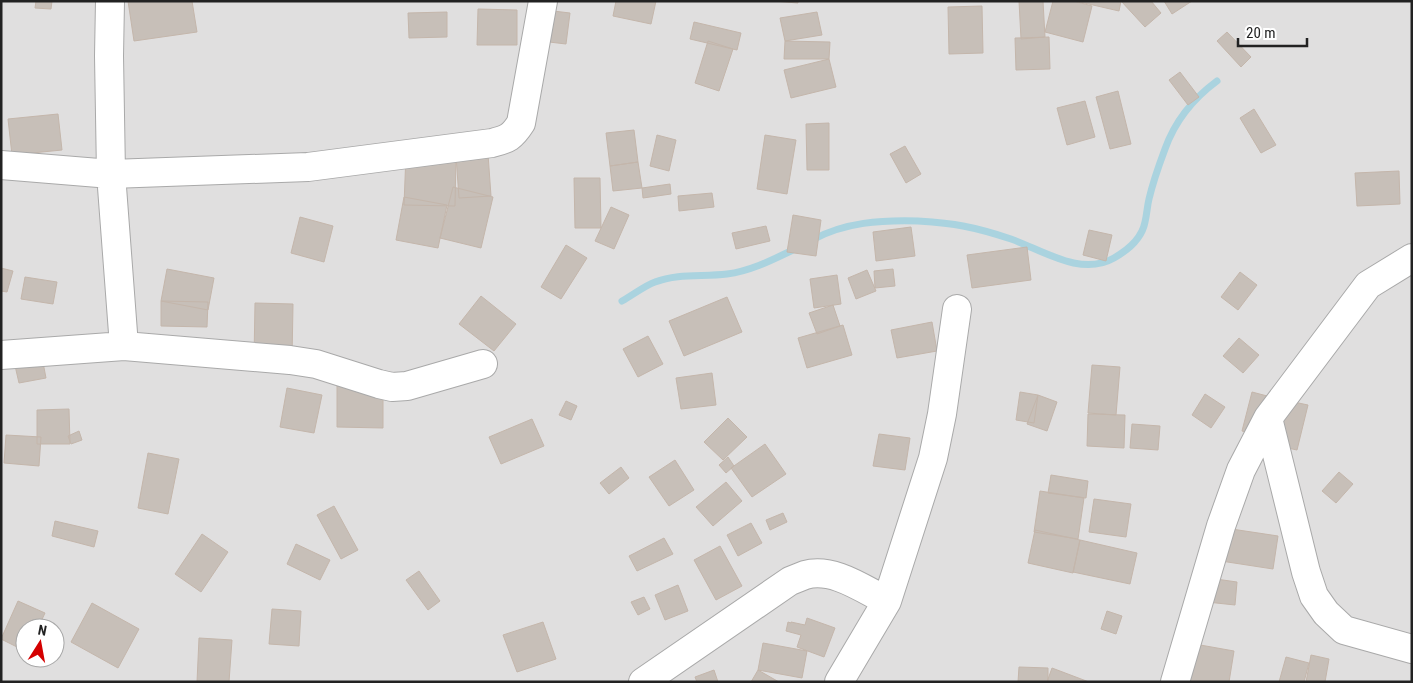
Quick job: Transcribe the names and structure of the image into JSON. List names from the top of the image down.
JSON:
{
  "scale_bar": "20 m",
  "north": "top"
}
